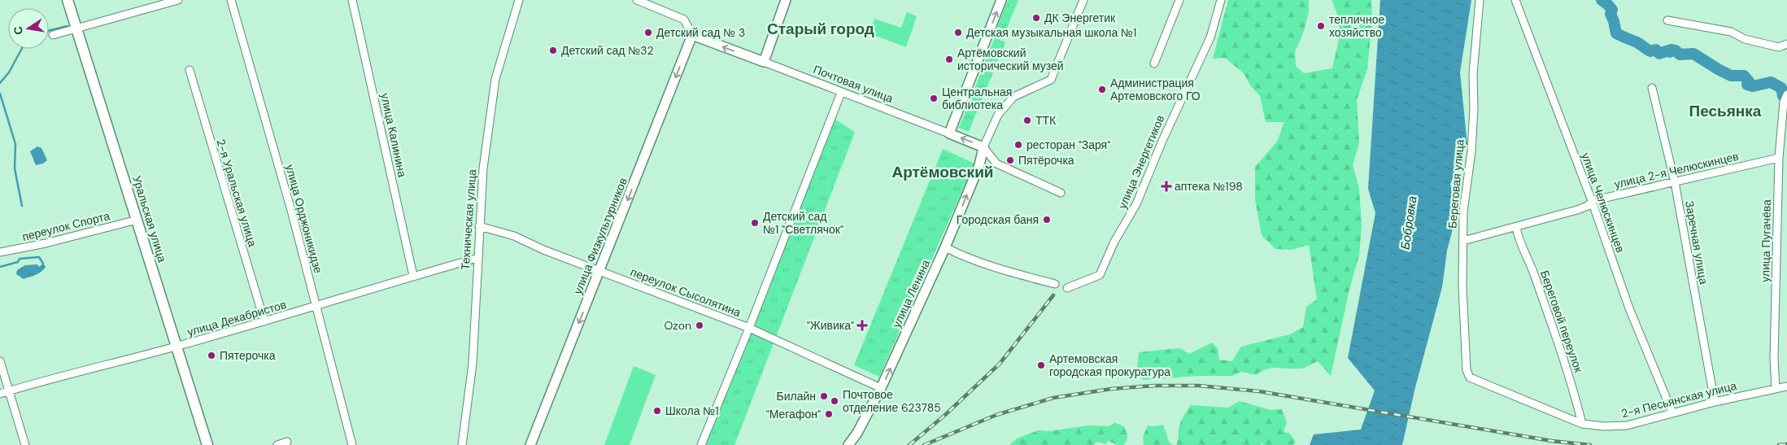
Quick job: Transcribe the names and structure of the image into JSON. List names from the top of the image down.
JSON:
{
  "streets": {
    "main road": ["Уральская улица"],
    "street": [
      "Почтовая улица",
      "улица Калинина",
      "улица Энергетиков",
      "улица 2-я Челюскинцев",
      "Береговая улица",
      "2-я Уральская улица",
      "улица Челюскинцев",
      "улица Орджоникидзе",
      "Техническая улица",
      "переулок Спорта",
      "улица Физкультурников",
      "улица Пугачёва",
      "Заречная улица",
      "переулок Сысолятина",
      "улица Ленина",
      "улица Декабристов",
      "Береговой переулок",
      "2-я Песьянская улица"
    ]
  },
  "crossings": [
    ["Почтовая улица", "улица Физкультурников"],
    ["Почтовая улица", "улица Ленина"],
    ["улица Калинина", "улица Декабристов"],
    ["улица 2-я Челюскинцев", "Береговая улица"],
    ["улица 2-я Челюскинцев", "улица Челюскинцев"],
    ["улица 2-я Челюскинцев", "улица Пугачёва"],
    ["улица 2-я Челюскинцев", "Заречная улица"],
    ["улица 2-я Челюскинцев", "Береговой переулок"],
    ["Береговая улица", "2-я Песьянская улица"],
    ["2-я Уральская улица", "улица Декабристов"],
    ["улица Челюскинцев", "2-я Песьянская улица"],
    ["Уральская улица", "переулок Спорта"],
    ["Уральская улица", "улица Декабристов"],
    ["улица Орджоникидзе", "улица Декабристов"],
    ["Техническая улица", "переулок Сысолятина"],
    ["Техническая улица", "улица Декабристов"],
    ["улица Физкультурников", "переулок Сысолятина"],
    ["улица Пугачёва", "2-я Песьянская улица"],
    ["Заречная улица", "2-я Песьянская улица"],
    ["переулок Сысолятина", "улица Ленина"],
    ["Береговой переулок", "2-я Песьянская улица"]
  ],
  "one_way": ["Почтовая улица", "улица Физкультурников", "улица Ленина"],
  "districts": ["Старый город", "Песьянка", "Артёмовский"],
  "water": ["Бобровка"],
  "places": {
    "other": [
      "ДК Энергетик",
      "тепличное хозяйство",
      "Детский сад № 3",
      "Детская музыкальная школа №1",
      "Детский сад №32",
      "Артёмовский исторический музей",
      "Администрация Артемовского ГО",
      "Центральная библиотека",
      "ТТК",
      "ресторан \"Заря\"",
      "Пятёрочка",
      "Городская баня",
      "Детский сад №1 \"Светлячок\"",
      "Ozon",
      "Пятерочка",
      "Артемовская городская прокуратура",
      "Билайн",
      "Почтовое отделение 623785",
      "Школа №1",
      "\"Мегафон\""
    ],
    "health": ["аптека №198", "\"Живика\""]
  },
  "north": "left"
}
